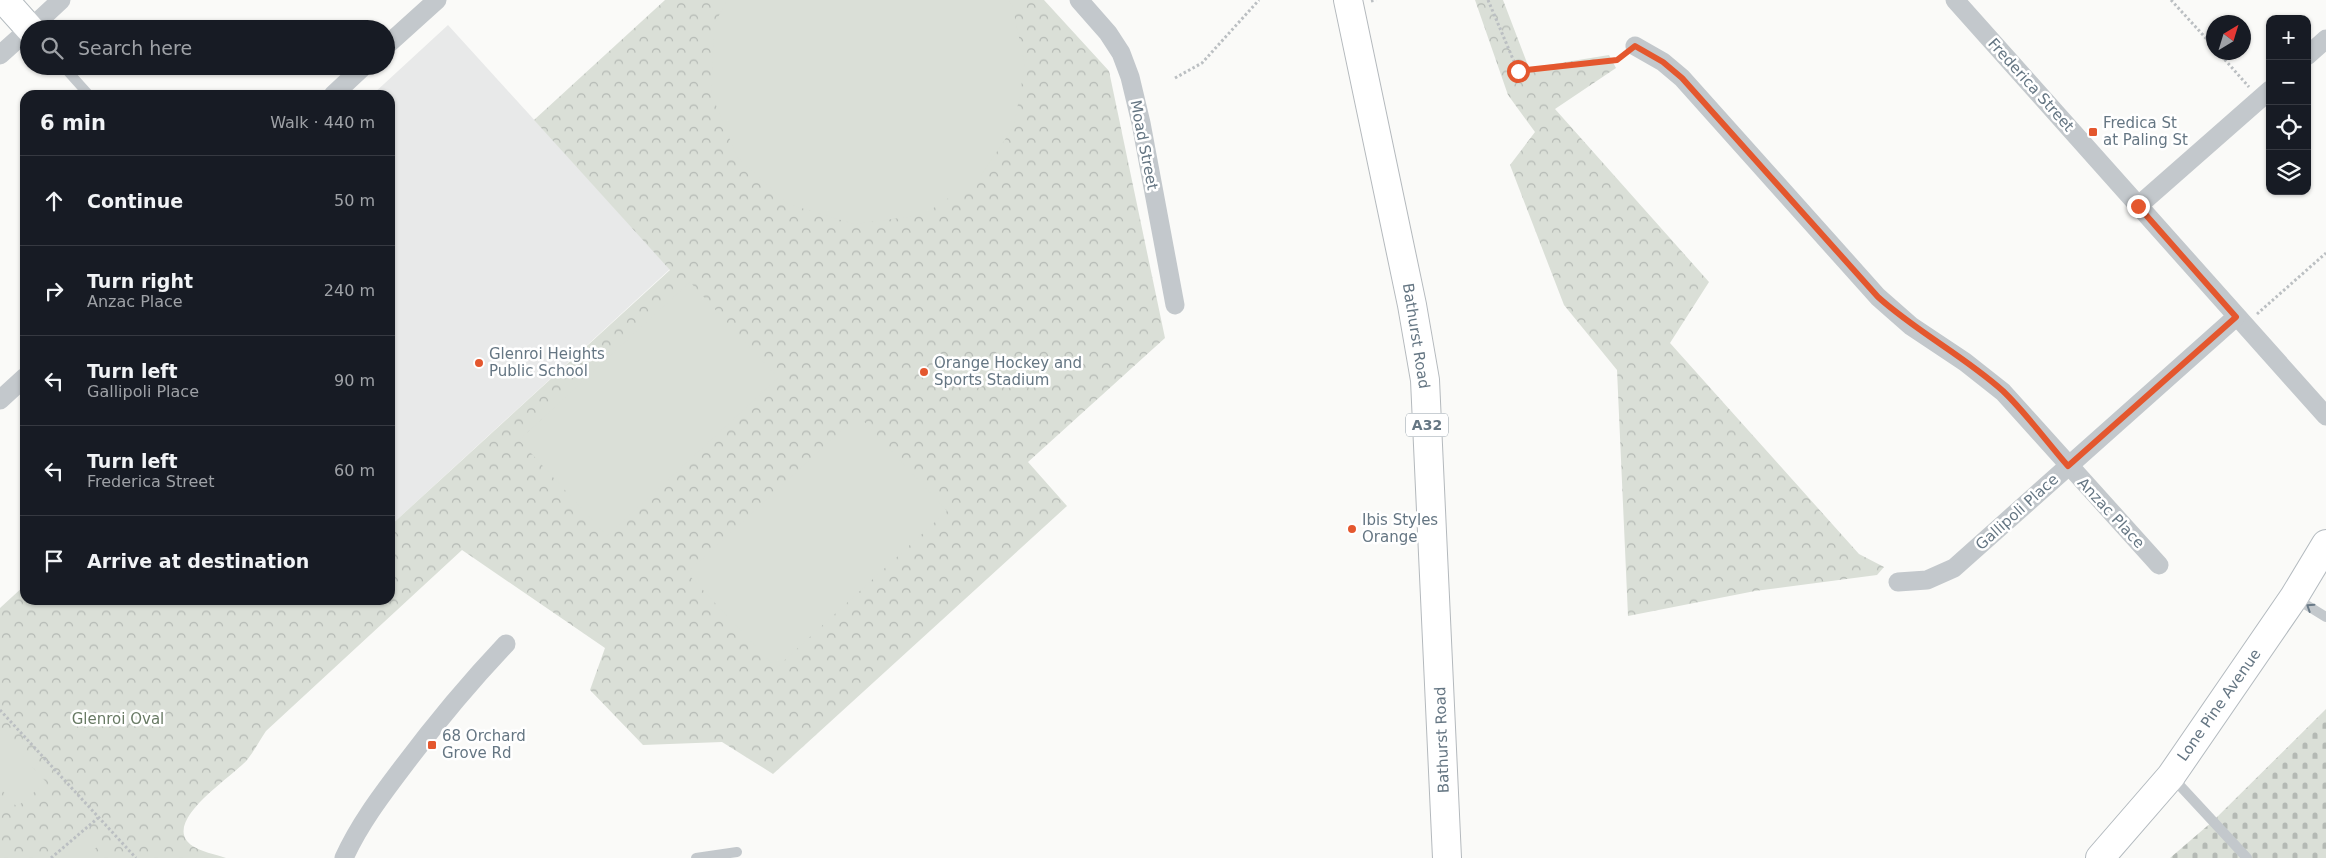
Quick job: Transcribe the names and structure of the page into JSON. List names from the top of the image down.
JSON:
{
  "streets": {
    "main road": ["Bathurst Road", "A32", "Lone Pine Avenue"],
    "street": [
      "Frederica Street",
      "Moad Street",
      "Gallipoli Place",
      "Anzac Place"
    ]
  },
  "crossings": [
    ["Frederica Street", "Gallipoli Place"],
    ["Gallipoli Place", "Anzac Place"]
  ],
  "parks": ["Glenroi Oval"],
  "places": {
    "transit": ["Fredica St at Paling St", "68 Orchard Grove Rd"],
    "other": ["Glenroi Heights Public School", "Orange Hockey and Sports Stadium", "Ibis Styles Orange"]
  },
  "north": "top right",
  "page": {
    "map_buttons": ["+", "−"],
    "search": "Search here",
    "heading": ["6 min", "Walk · 440 m"],
    "list": [
      ["Continue", "50 m"],
      ["Turn right", "Anzac Place", "240 m"],
      ["Turn left", "Gallipoli Place", "90 m"],
      ["Turn left", "Frederica Street", "60 m"],
      "Arrive at destination"
    ]
  }
}
